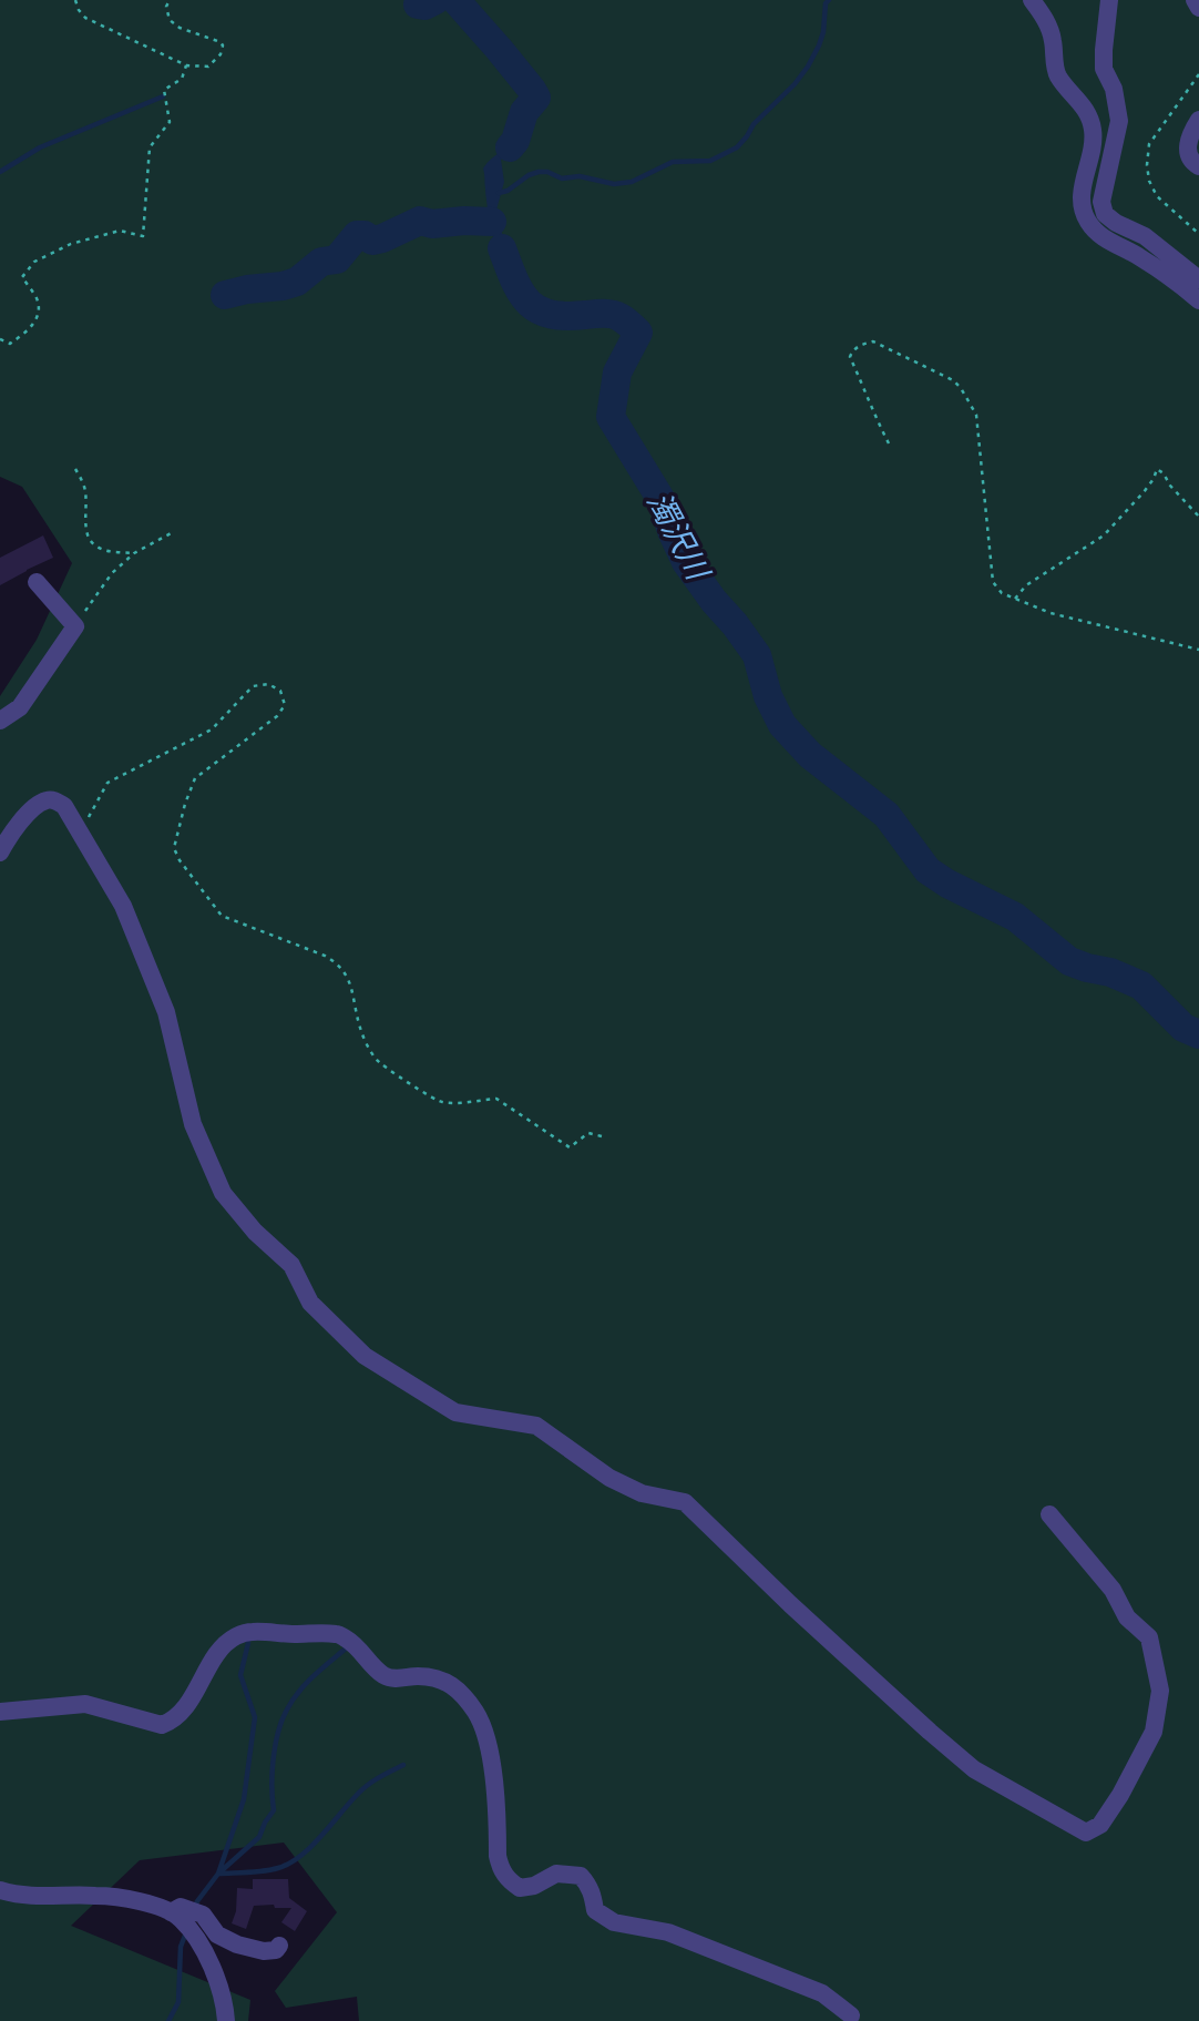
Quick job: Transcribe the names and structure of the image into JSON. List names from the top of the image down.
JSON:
{
  "water": ["濁沢川"]
}
